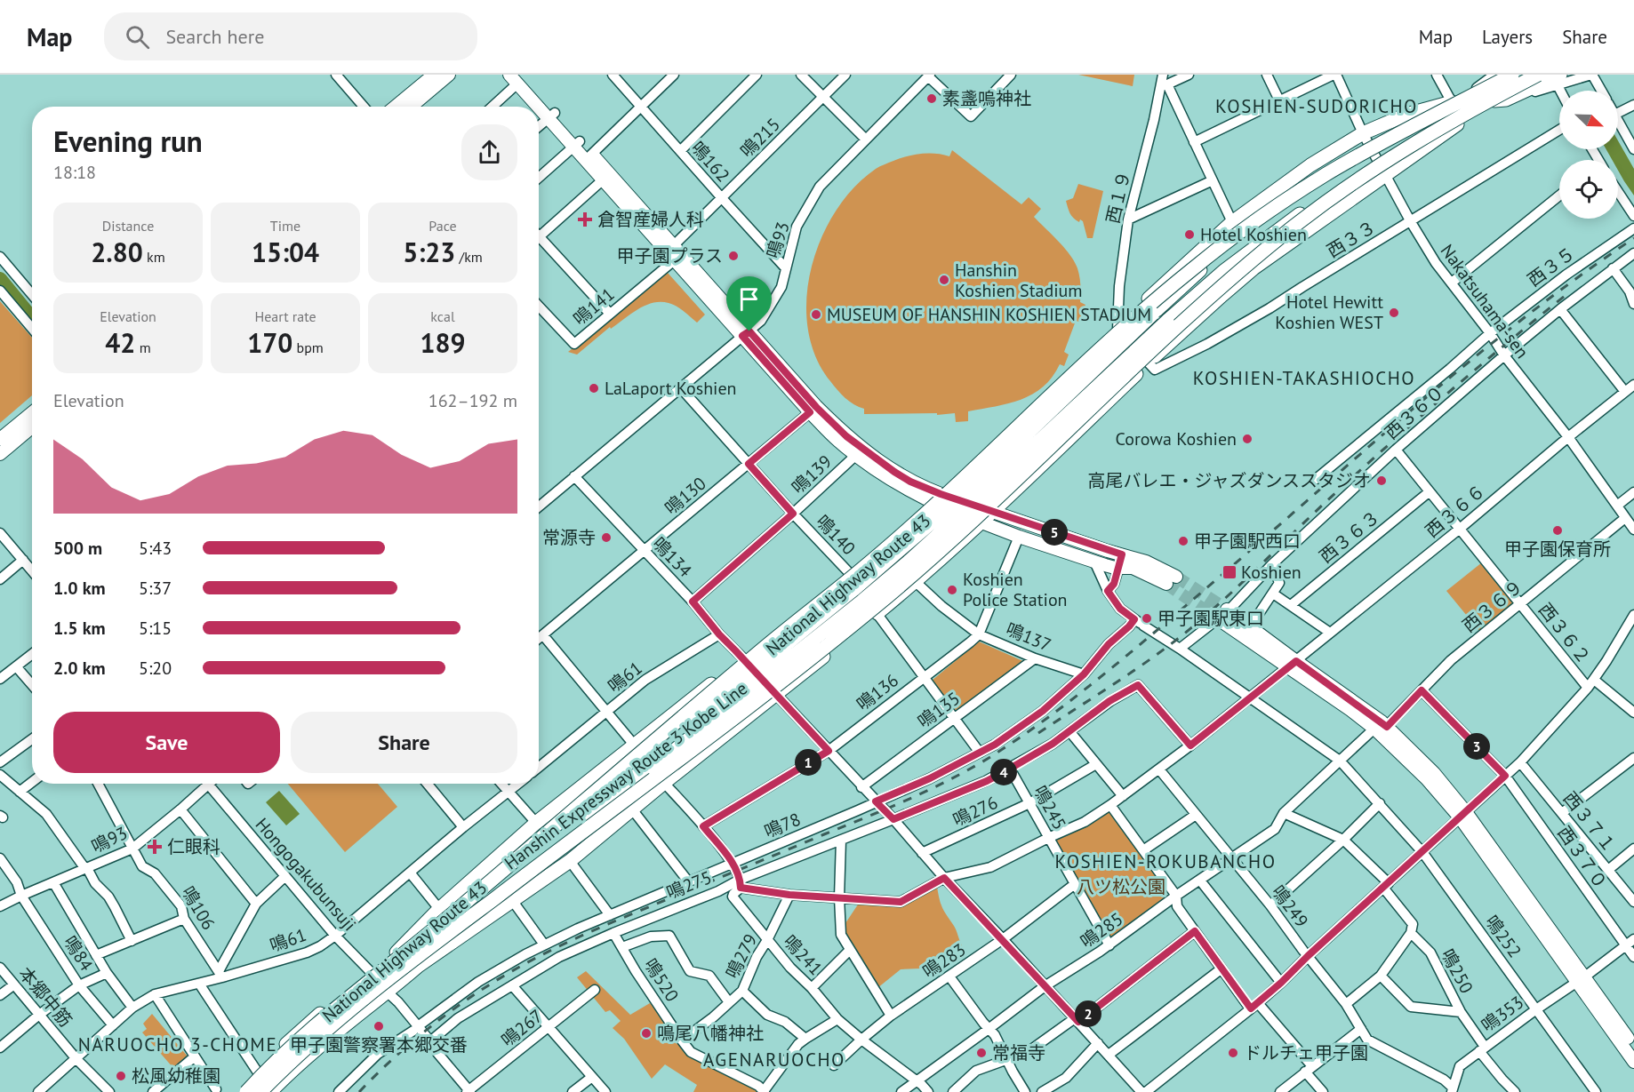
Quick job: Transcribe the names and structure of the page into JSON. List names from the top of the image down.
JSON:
{
  "streets": {
    "highway": ["National Highway Route 43", "Hanshin Expressway Route 3 Kobe Line"],
    "street": [
      "鳴215",
      "鳴162",
      "西１９",
      "西３３",
      "鳴93",
      "西３５",
      "Nakatsuhama-sen",
      "鳴141",
      "西３６０",
      "鳴139",
      "鳴130",
      "西３６６",
      "鳴140",
      "西３６３",
      "鳴134",
      "西３６９",
      "西３６２",
      "鳴137",
      "鳴61",
      "鳴136",
      "鳴135",
      "鳴245",
      "鳴276",
      "西３７１",
      "鳴78",
      "西３７０",
      "Hongogakubunsuji",
      "鳴275",
      "鳴249",
      "鳴106",
      "鳴285",
      "鳴252",
      "鳴84",
      "鳴241",
      "鳴279",
      "鳴283",
      "鳴250",
      "鳴520",
      "本郷中筋",
      "鳴353",
      "鳴267"
    ]
  },
  "crossings": [
    ["鳴215", "鳴162"],
    ["鳴215", "鳴141"],
    ["鳴162", "鳴93"],
    ["西３３", "Nakatsuhama-sen"],
    ["鳴93", "鳴140"],
    ["鳴93", "鳴134"],
    ["鳴93", "鳴106"],
    ["鳴93", "鳴84"],
    ["西３５", "Nakatsuhama-sen"],
    ["Nakatsuhama-sen", "西３６０"],
    ["Nakatsuhama-sen", "西３６６"],
    ["Nakatsuhama-sen", "National Highway Route 43"],
    ["Nakatsuhama-sen", "西３６９"],
    ["西３６０", "西３６２"],
    ["鳴139", "鳴140"],
    ["鳴139", "鳴134"],
    ["鳴130", "鳴140"],
    ["鳴130", "鳴134"],
    ["西３６６", "鳴134"],
    ["西３６６", "西３６２"],
    ["西３６６", "鳴245"],
    ["西３６６", "鳴275"],
    ["西３６６", "鳴249"],
    ["西３６６", "鳴241"],
    ["西３６６", "鳴279"],
    ["鳴140", "鳴136"],
    ["鳴140", "鳴135"],
    ["鳴140", "鳴78"],
    ["西３６３", "西３６２"],
    ["鳴134", "鳴61"],
    ["鳴134", "鳴136"],
    ["鳴134", "鳴135"],
    ["鳴134", "鳴276"],
    ["鳴134", "鳴78"],
    ["鳴134", "鳴275"],
    ["鳴134", "鳴285"],
    ["鳴134", "鳴283"],
    ["National Highway Route 43", "Hongogakubunsuji"],
    ["西３６９", "西３６２"],
    ["西３６９", "西３７０"],
    ["西３６９", "鳴285"],
    ["鳴137", "鳴136"],
    ["鳴137", "鳴135"],
    ["鳴137", "鳴78"],
    ["鳴61", "Hongogakubunsuji"],
    ["鳴61", "鳴106"],
    ["鳴61", "鳴84"],
    ["鳴61", "本郷中筋"],
    ["鳴245", "鳴276"],
    ["鳴245", "鳴275"],
    ["鳴245", "鳴285"],
    ["鳴245", "鳴283"],
    ["鳴78", "Hongogakubunsuji"],
    ["西３７０", "鳴353"],
    ["Hongogakubunsuji", "鳴275"],
    ["Hongogakubunsuji", "鳴267"],
    ["鳴275", "鳴241"],
    ["鳴275", "鳴520"],
    ["鳴249", "鳴285"],
    ["鳴249", "鳴353"],
    ["鳴285", "鳴252"],
    ["鳴285", "鳴241"],
    ["鳴285", "鳴250"],
    ["鳴252", "鳴353"],
    ["鳴241", "鳴279"],
    ["鳴241", "鳴283"],
    ["鳴279", "鳴520"],
    ["鳴250", "鳴353"]
  ],
  "districts": [
    "KOSHIEN-SUDORICHO",
    "KOSHIEN-TAKASHIOCHO",
    "KOSHIEN-ROKUBANCHO",
    "NARUOCHO 3-CHOME",
    "AGENARUOCHO"
  ],
  "parks": ["八ツ松公園"],
  "places": {
    "other": [
      "素盞嗚神社",
      "Hotel Koshien",
      "甲子園プラス",
      "Hanshin Koshien Stadium",
      "Hotel Hewitt Koshien WEST",
      "MUSEUM OF HANSHIN KOSHIEN STADIUM",
      "LaLaport Koshien",
      "Corowa Koshien",
      "高尾バレエ・ジャズダンススタジオ",
      "甲子園保育所",
      "常源寺",
      "甲子園駅西口",
      "Koshien Police Station",
      "甲子園駅東口",
      "甲子園警察署本郷交番",
      "鳴尾八幡神社",
      "常福寺",
      "ドルチェ甲子園",
      "松風幼稚園"
    ],
    "health": ["倉智産婦人科", "仁眼科"],
    "transit": ["Koshien"]
  },
  "north": "bottom right",
  "page": {
    "header": "Map",
    "search": "Search here",
    "nav": ["Map", "Layers", "Share"],
    "heading": ["Evening run", "18:18"],
    "stats": [
      ["Distance", "2.80 km"],
      ["Time", "15:04"],
      ["Pace", "5:23 /km"],
      ["Elevation", "42 m"],
      ["Heart rate", "170 bpm"],
      ["kcal", "189"]
    ],
    "chart": ["Elevation", "162–192 m"],
    "pins": [
      "5",
      "3",
      "1",
      "4",
      "2"
    ],
    "list": [
      {
        "name": "500 m",
        "note": "5:43"
      },
      {
        "name": "1.0 km",
        "note": "5:37"
      },
      {
        "name": "1.5 km",
        "note": "5:15"
      },
      {
        "name": "2.0 km",
        "note": "5:20"
      }
    ],
    "buttons": ["Save", "Share"]
  }
}
